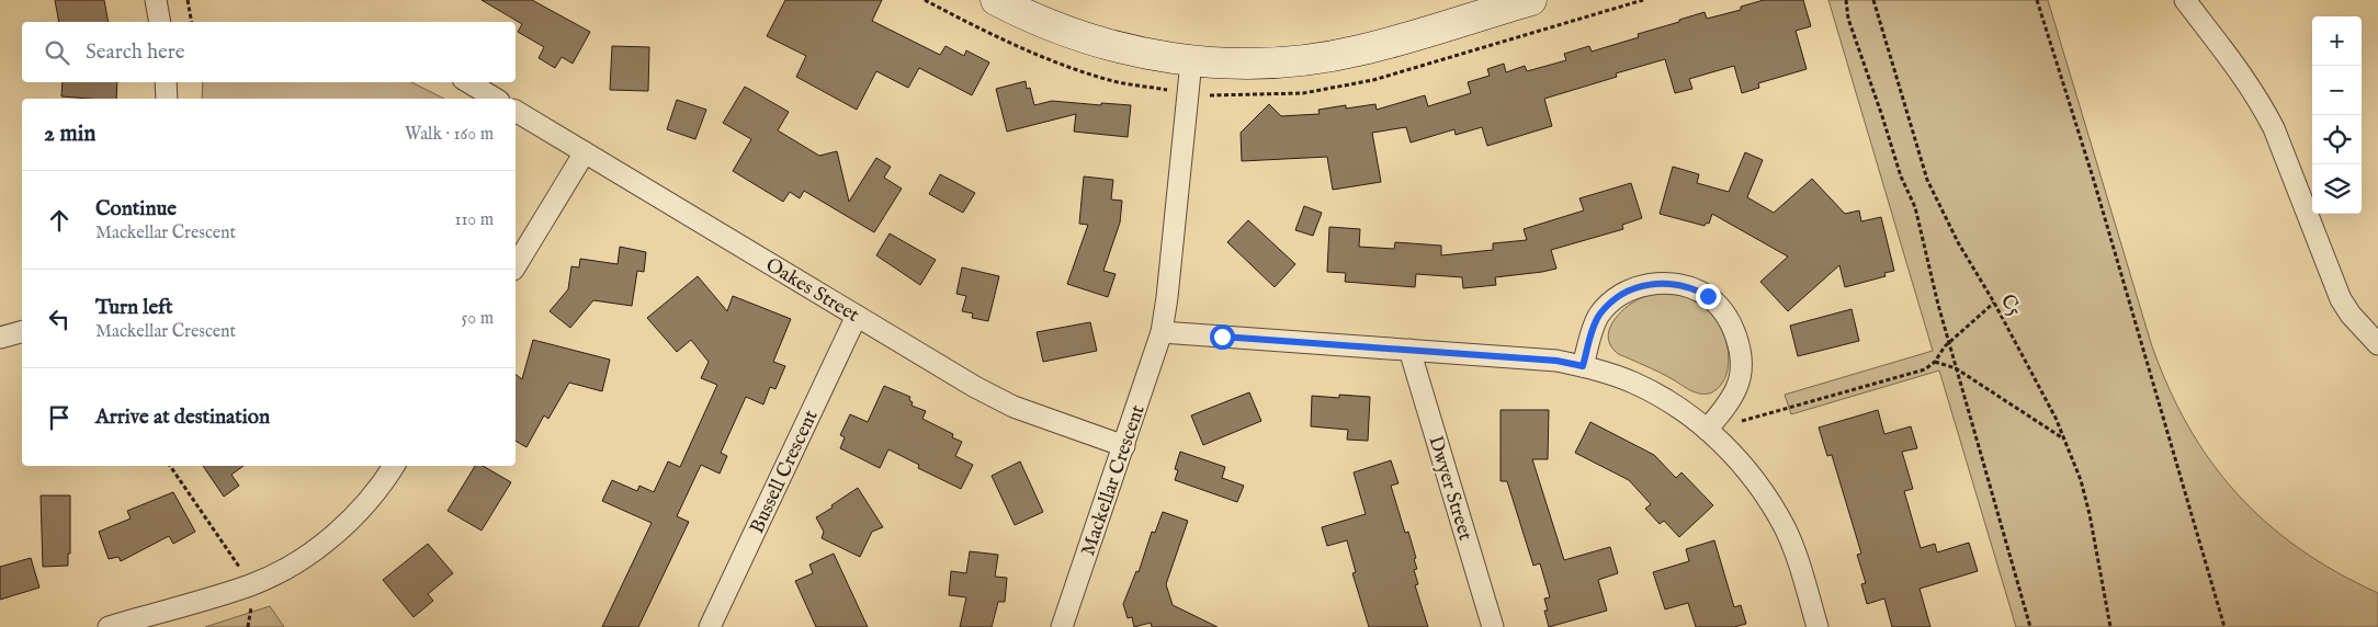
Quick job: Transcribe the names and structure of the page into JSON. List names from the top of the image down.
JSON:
{
  "streets": {
    "street": [
      "Oakes Street",
      "Bussell Crescent",
      "Mackellar Crescent",
      "Dwyer Street"
    ],
    "path": ["C5"]
  },
  "crossings": [
    ["Oakes Street", "Bussell Crescent"],
    ["Oakes Street", "Mackellar Crescent"]
  ],
  "page": {
    "map_buttons": ["+", "−"],
    "search": "Search here",
    "heading": ["2 min", "Walk · 160 m"],
    "list": [
      ["Continue", "Mackellar Crescent", "110 m"],
      ["Turn left", "Mackellar Crescent", "50 m"],
      "Arrive at destination"
    ]
  }
}
